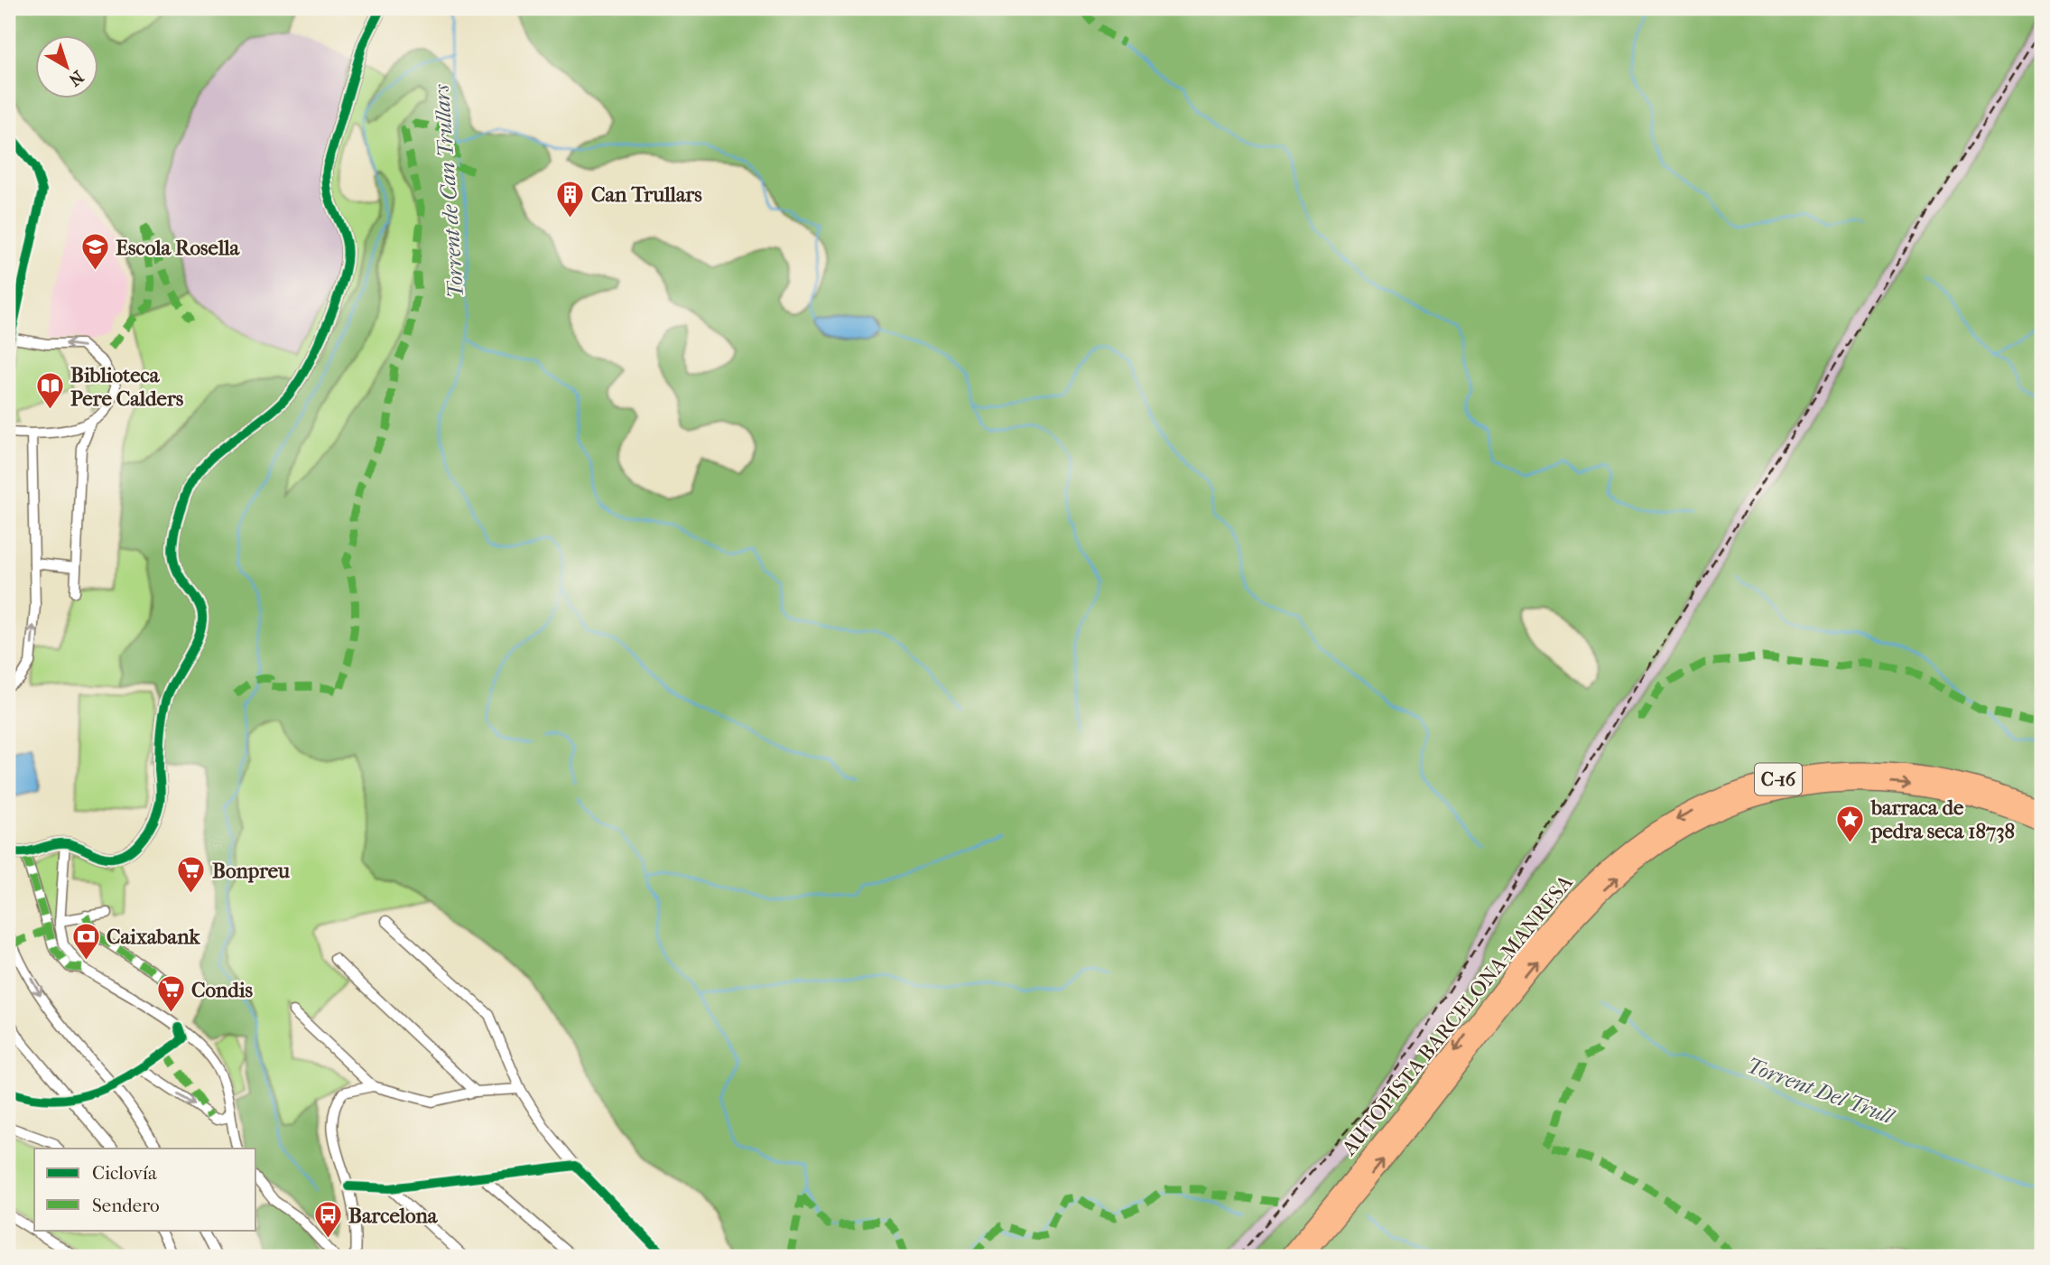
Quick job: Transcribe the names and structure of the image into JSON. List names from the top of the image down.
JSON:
{
  "streets": {
    "highway": ["C-16", "AUTOPISTA BARCELONA-MANRESA"]
  },
  "water": ["Torrent de Can Trullars", "Torrent Del Trull"],
  "places": {
    "building": ["Can Trullars"],
    "school or university": ["Escola Rosella"],
    "library": ["Biblioteca Pere Calders"],
    "place": ["barraca de pedra seca 18738"],
    "supermarket": ["Bonpreu", "Condis"],
    "bank": ["Caixabank"],
    "bus stop": ["Barcelona"]
  },
  "legend": ["Ciclovía", "Sendero"],
  "north": "bottom right"
}
